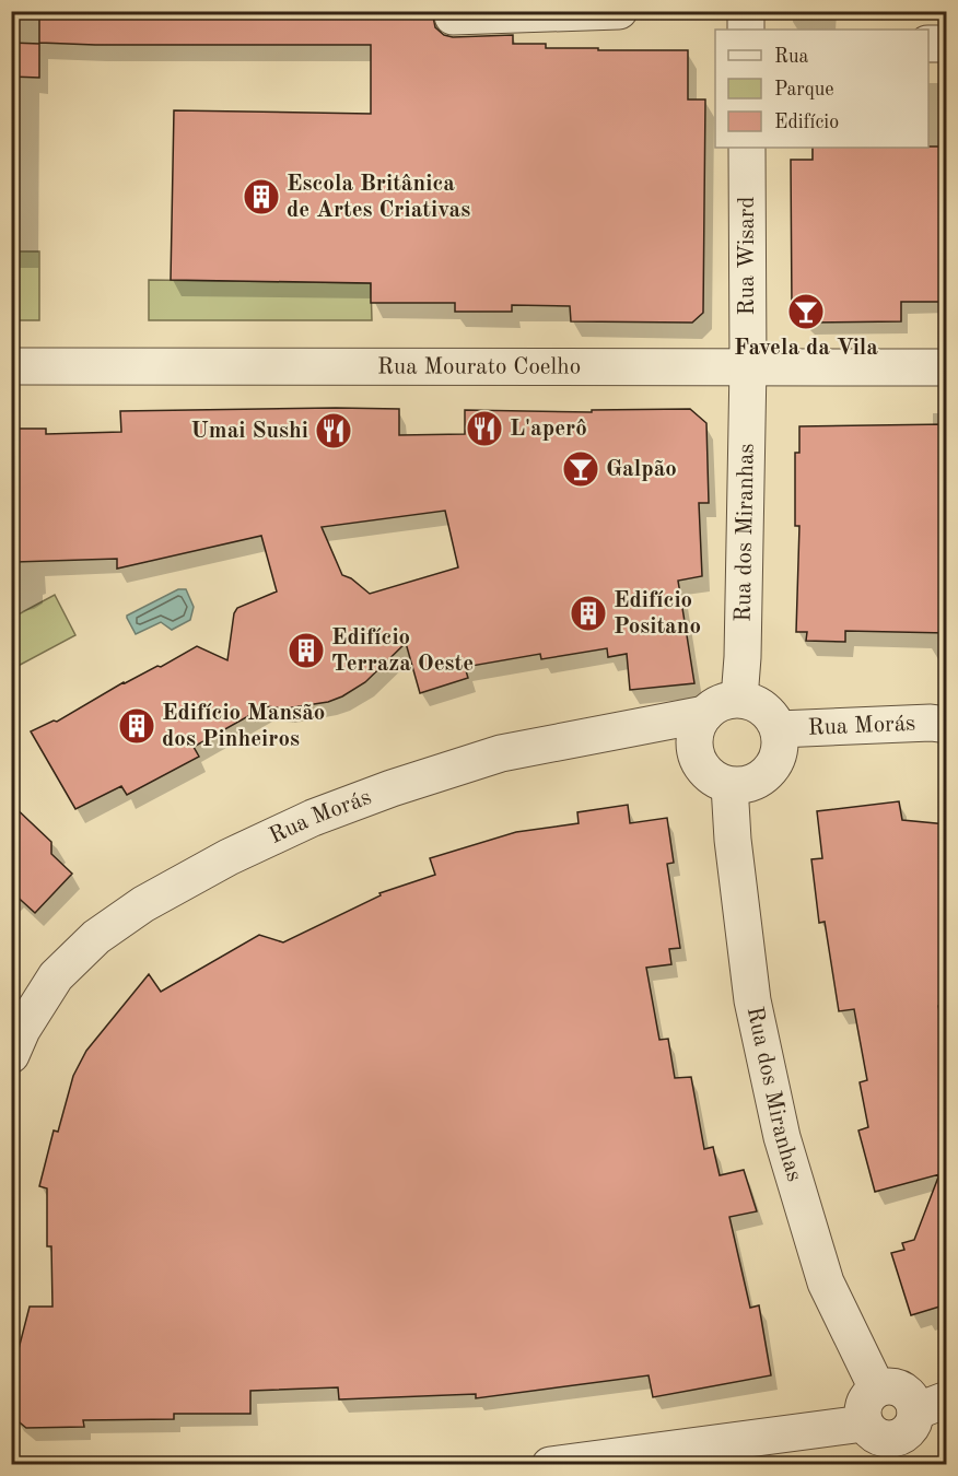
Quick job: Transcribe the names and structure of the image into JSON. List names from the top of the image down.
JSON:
{
  "streets": {
    "street": [
      "Rua Wisard",
      "Rua Mourato Coelho",
      "Rua dos Miranhas",
      "Rua Morás"
    ]
  },
  "crossings": [
    ["Rua Wisard", "Rua Mourato Coelho"],
    ["Rua Wisard", "Rua dos Miranhas"],
    ["Rua Mourato Coelho", "Rua dos Miranhas"],
    ["Rua dos Miranhas", "Rua Morás"]
  ],
  "places": {
    "building": [
      "Escola Britânica de Artes Criativas",
      "Edifício Positano",
      "Edifício Terraza Oeste",
      "Edifício Mansão dos Pinheiros"
    ],
    "bar": ["Favela da Vila", "Galpão"],
    "restaurant": ["L'aperô", "Umai Sushi"]
  },
  "legend": ["Rua", "Parque", "Edifício"]
}
